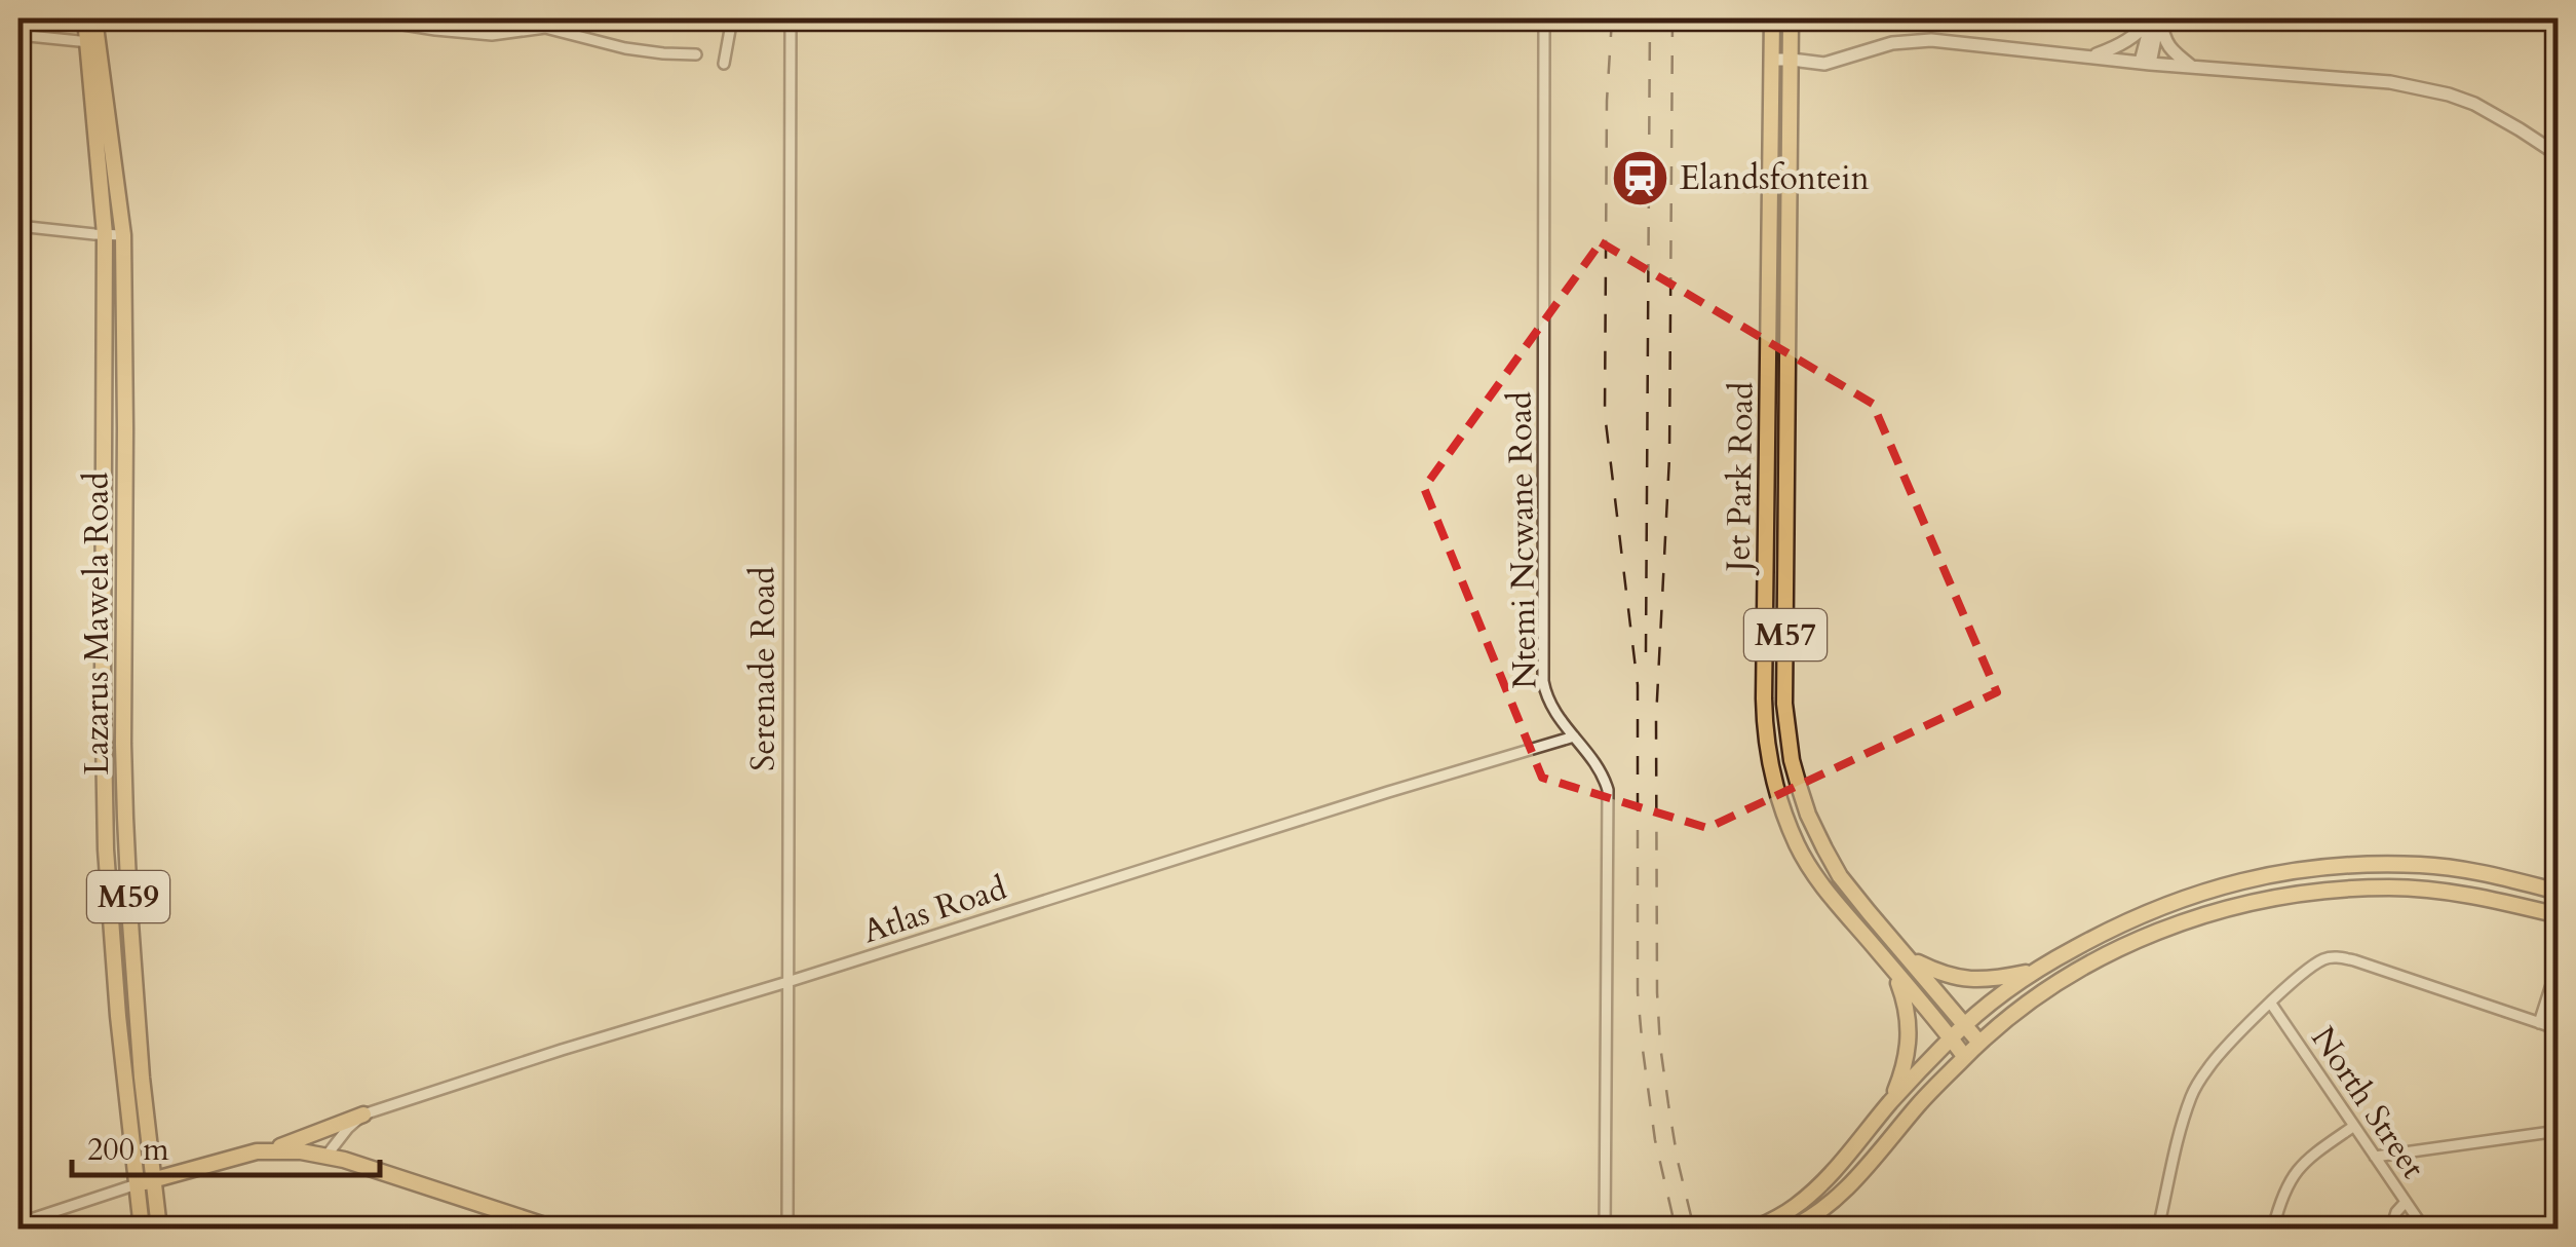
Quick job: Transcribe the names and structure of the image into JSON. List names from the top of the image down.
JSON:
{
  "streets": {
    "main road": [
      "Jet Park Road",
      "Lazarus Mawela Road",
      "M57",
      "M59"
    ],
    "street": [
      "Ntemi Ncwane Road",
      "Serenade Road",
      "Atlas Road",
      "North Street"
    ]
  },
  "crossings": [
    ["Ntemi Ncwane Road", "Atlas Road"],
    ["Serenade Road", "Atlas Road"]
  ],
  "places": {
    "station": ["Elandsfontein"]
  },
  "scale_bar": "200 m"
}
